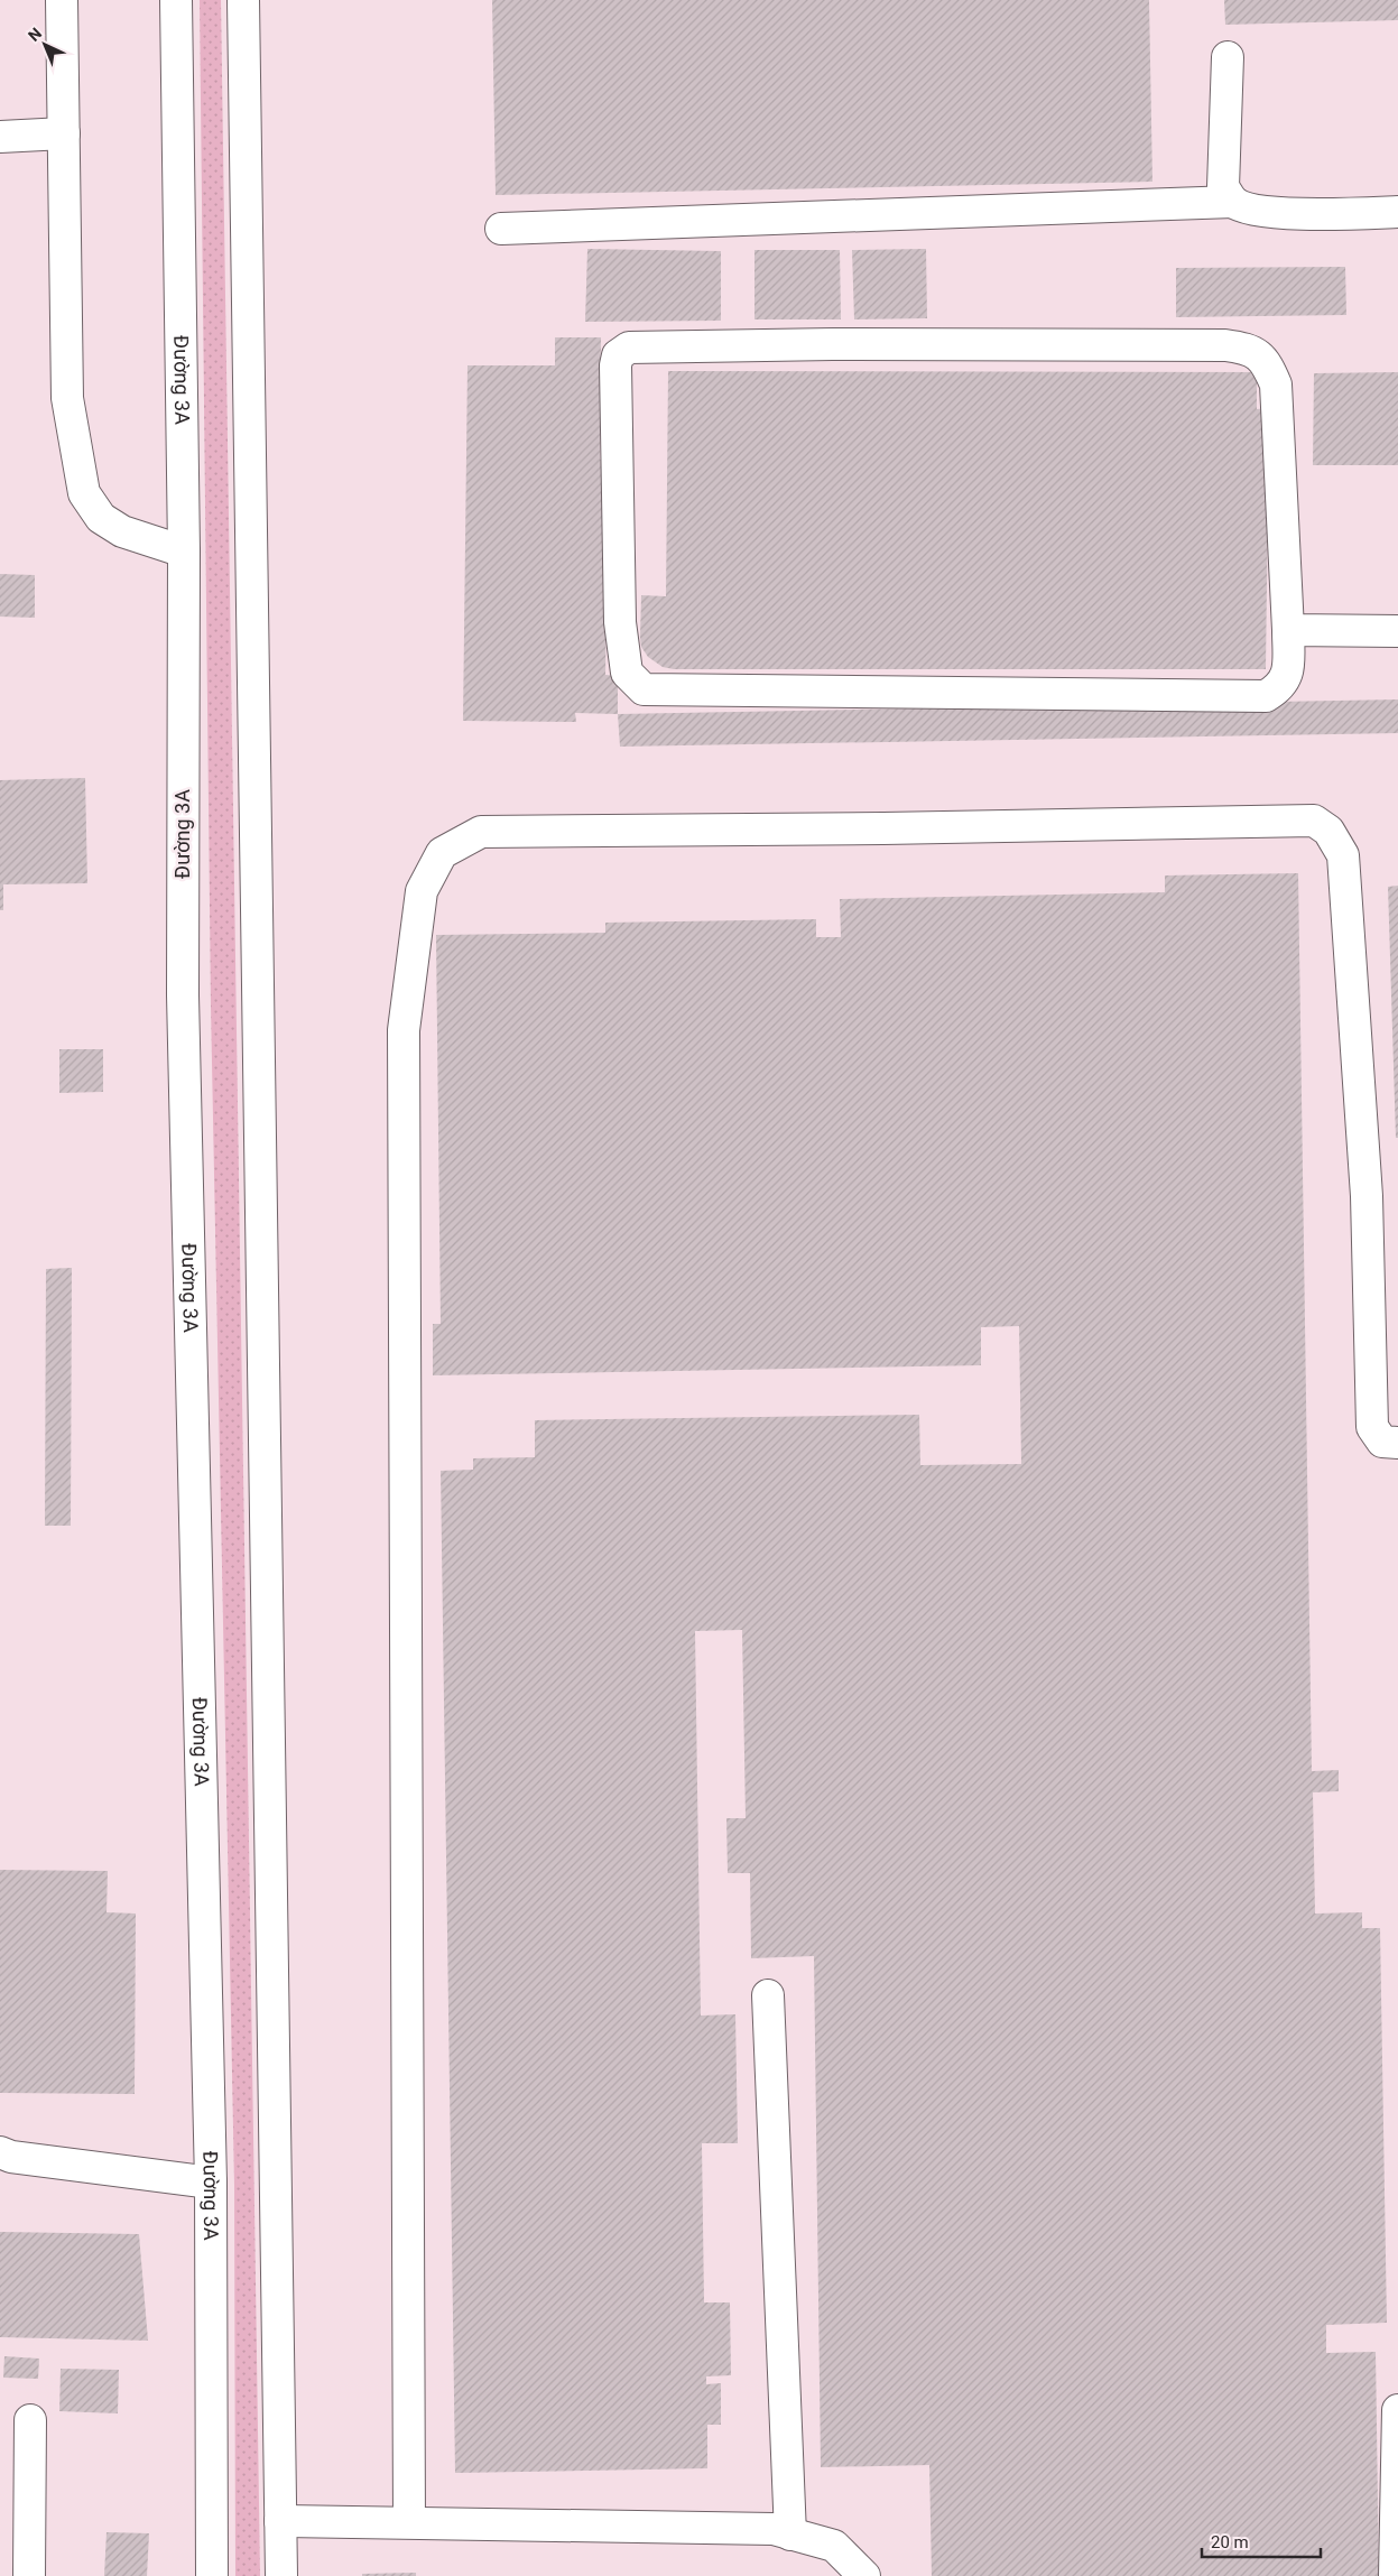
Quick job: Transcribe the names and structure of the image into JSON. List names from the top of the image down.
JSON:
{
  "streets": {
    "street": ["Đường 3A"]
  },
  "scale_bar": "20 m",
  "north": "top left"
}
